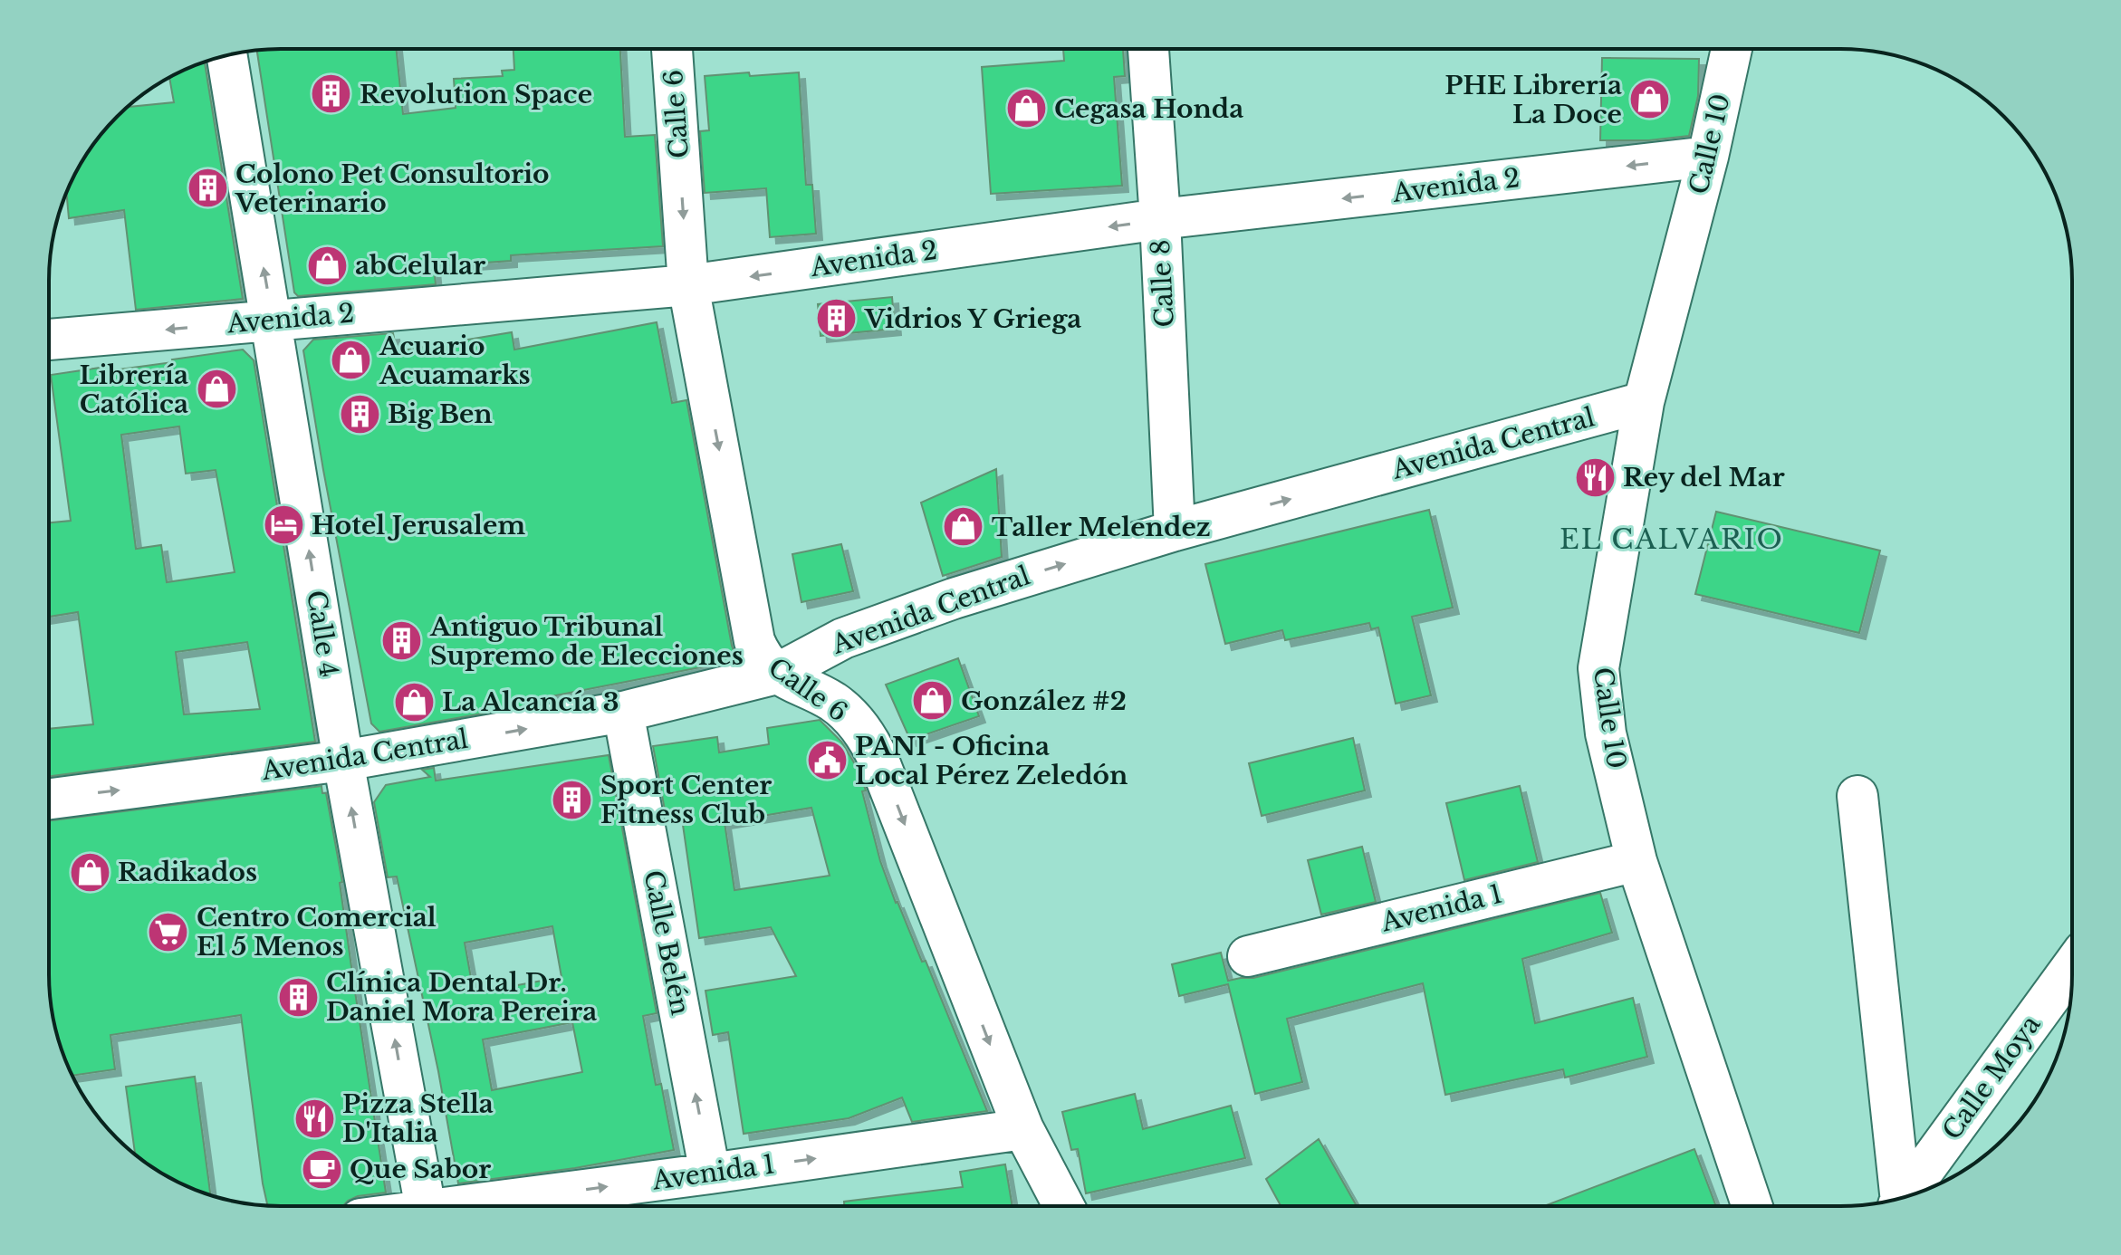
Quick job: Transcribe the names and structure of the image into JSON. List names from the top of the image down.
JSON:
{
  "streets": {
    "street": [
      "Calle 6",
      "Calle 10",
      "Avenida 2",
      "Calle 8",
      "Avenida Central",
      "Calle 4",
      "Avenida 1",
      "Calle Belén",
      "Calle Moya"
    ]
  },
  "crossings": [
    ["Calle 6", "Avenida 2"],
    ["Calle 6", "Avenida Central"],
    ["Calle 6", "Avenida 1"],
    ["Calle 10", "Avenida 2"],
    ["Calle 10", "Avenida Central"],
    ["Calle 10", "Avenida 1"],
    ["Avenida 2", "Calle 8"],
    ["Avenida 2", "Calle 4"],
    ["Calle 8", "Avenida Central"],
    ["Avenida Central", "Calle 4"],
    ["Avenida Central", "Calle Belén"],
    ["Avenida 1", "Calle Belén"]
  ],
  "one_way": [
    "Calle 6",
    "Avenida 2",
    "Avenida Central",
    "Calle 4",
    "Avenida 1",
    "Calle Belén"
  ],
  "districts": ["EL CALVARIO"],
  "places": {
    "building": [
      "Revolution Space",
      "Colono Pet Consultorio Veterinario",
      "Vidrios Y Griega",
      "Big Ben",
      "Antiguo Tribunal Supremo de Elecciones",
      "Sport Center Fitness Club",
      "Clínica Dental Dr. Daniel Mora Pereira"
    ],
    "shop": [
      "PHE Librería La Doce",
      "Cegasa Honda",
      "abCelular",
      "Acuario Acuamarks",
      "Librería Católica",
      "Taller Melendez",
      "González #2",
      "La Alcancía 3",
      "Radikados"
    ],
    "restaurant": ["Rey del Mar", "Pizza Stella D'Italia"],
    "hotel": ["Hotel Jerusalem"],
    "public building": ["PANI - Oficina Local Pérez Zeledón"],
    "supermarket": ["Centro Comercial El 5 Menos"],
    "cafe": ["Que Sabor"]
  }
}
